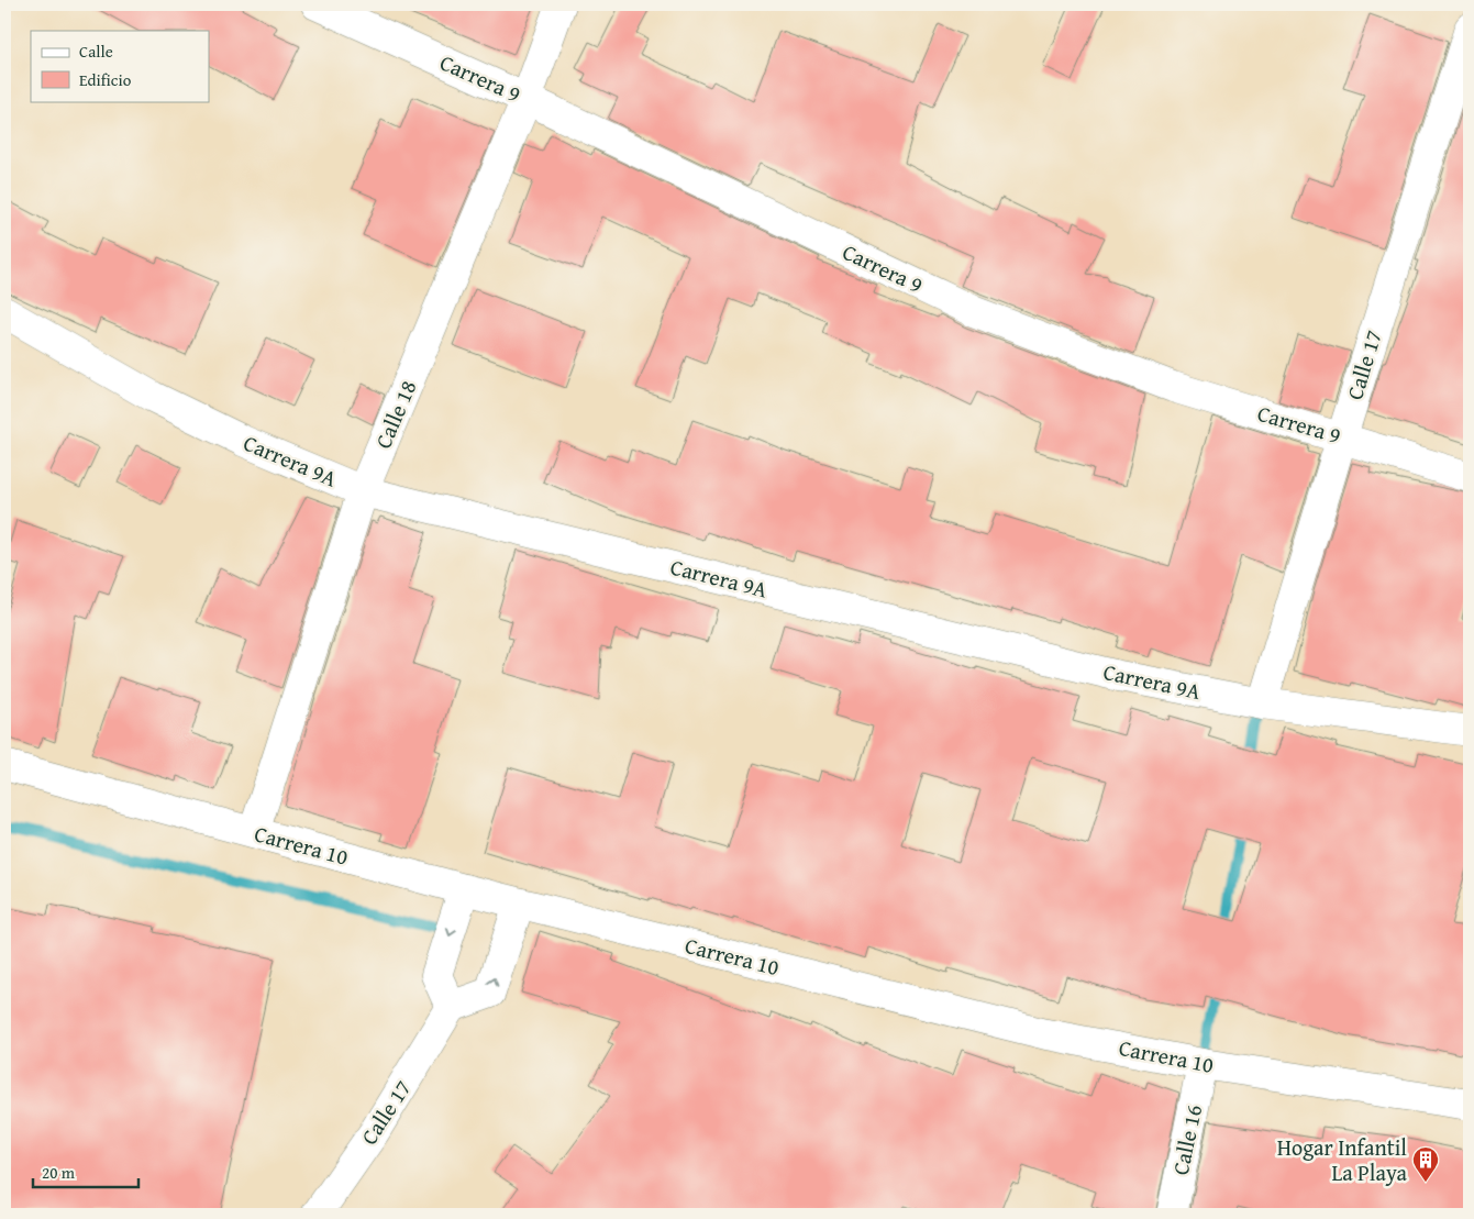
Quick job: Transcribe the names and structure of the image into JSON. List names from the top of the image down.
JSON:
{
  "streets": {
    "street": [
      "Carrera 9",
      "Calle 17",
      "Calle 18",
      "Carrera 9A",
      "Carrera 10",
      "Calle 16"
    ]
  },
  "crossings": [
    ["Carrera 9", "Calle 17"],
    ["Carrera 9", "Calle 18"],
    ["Calle 17", "Carrera 9A"],
    ["Calle 18", "Carrera 9A"],
    ["Calle 18", "Carrera 10"],
    ["Carrera 10", "Calle 16"]
  ],
  "places": {
    "building": ["Hogar Infantil La Playa"]
  },
  "legend": ["Calle", "Edificio"],
  "scale_bar": "20 m"
}
